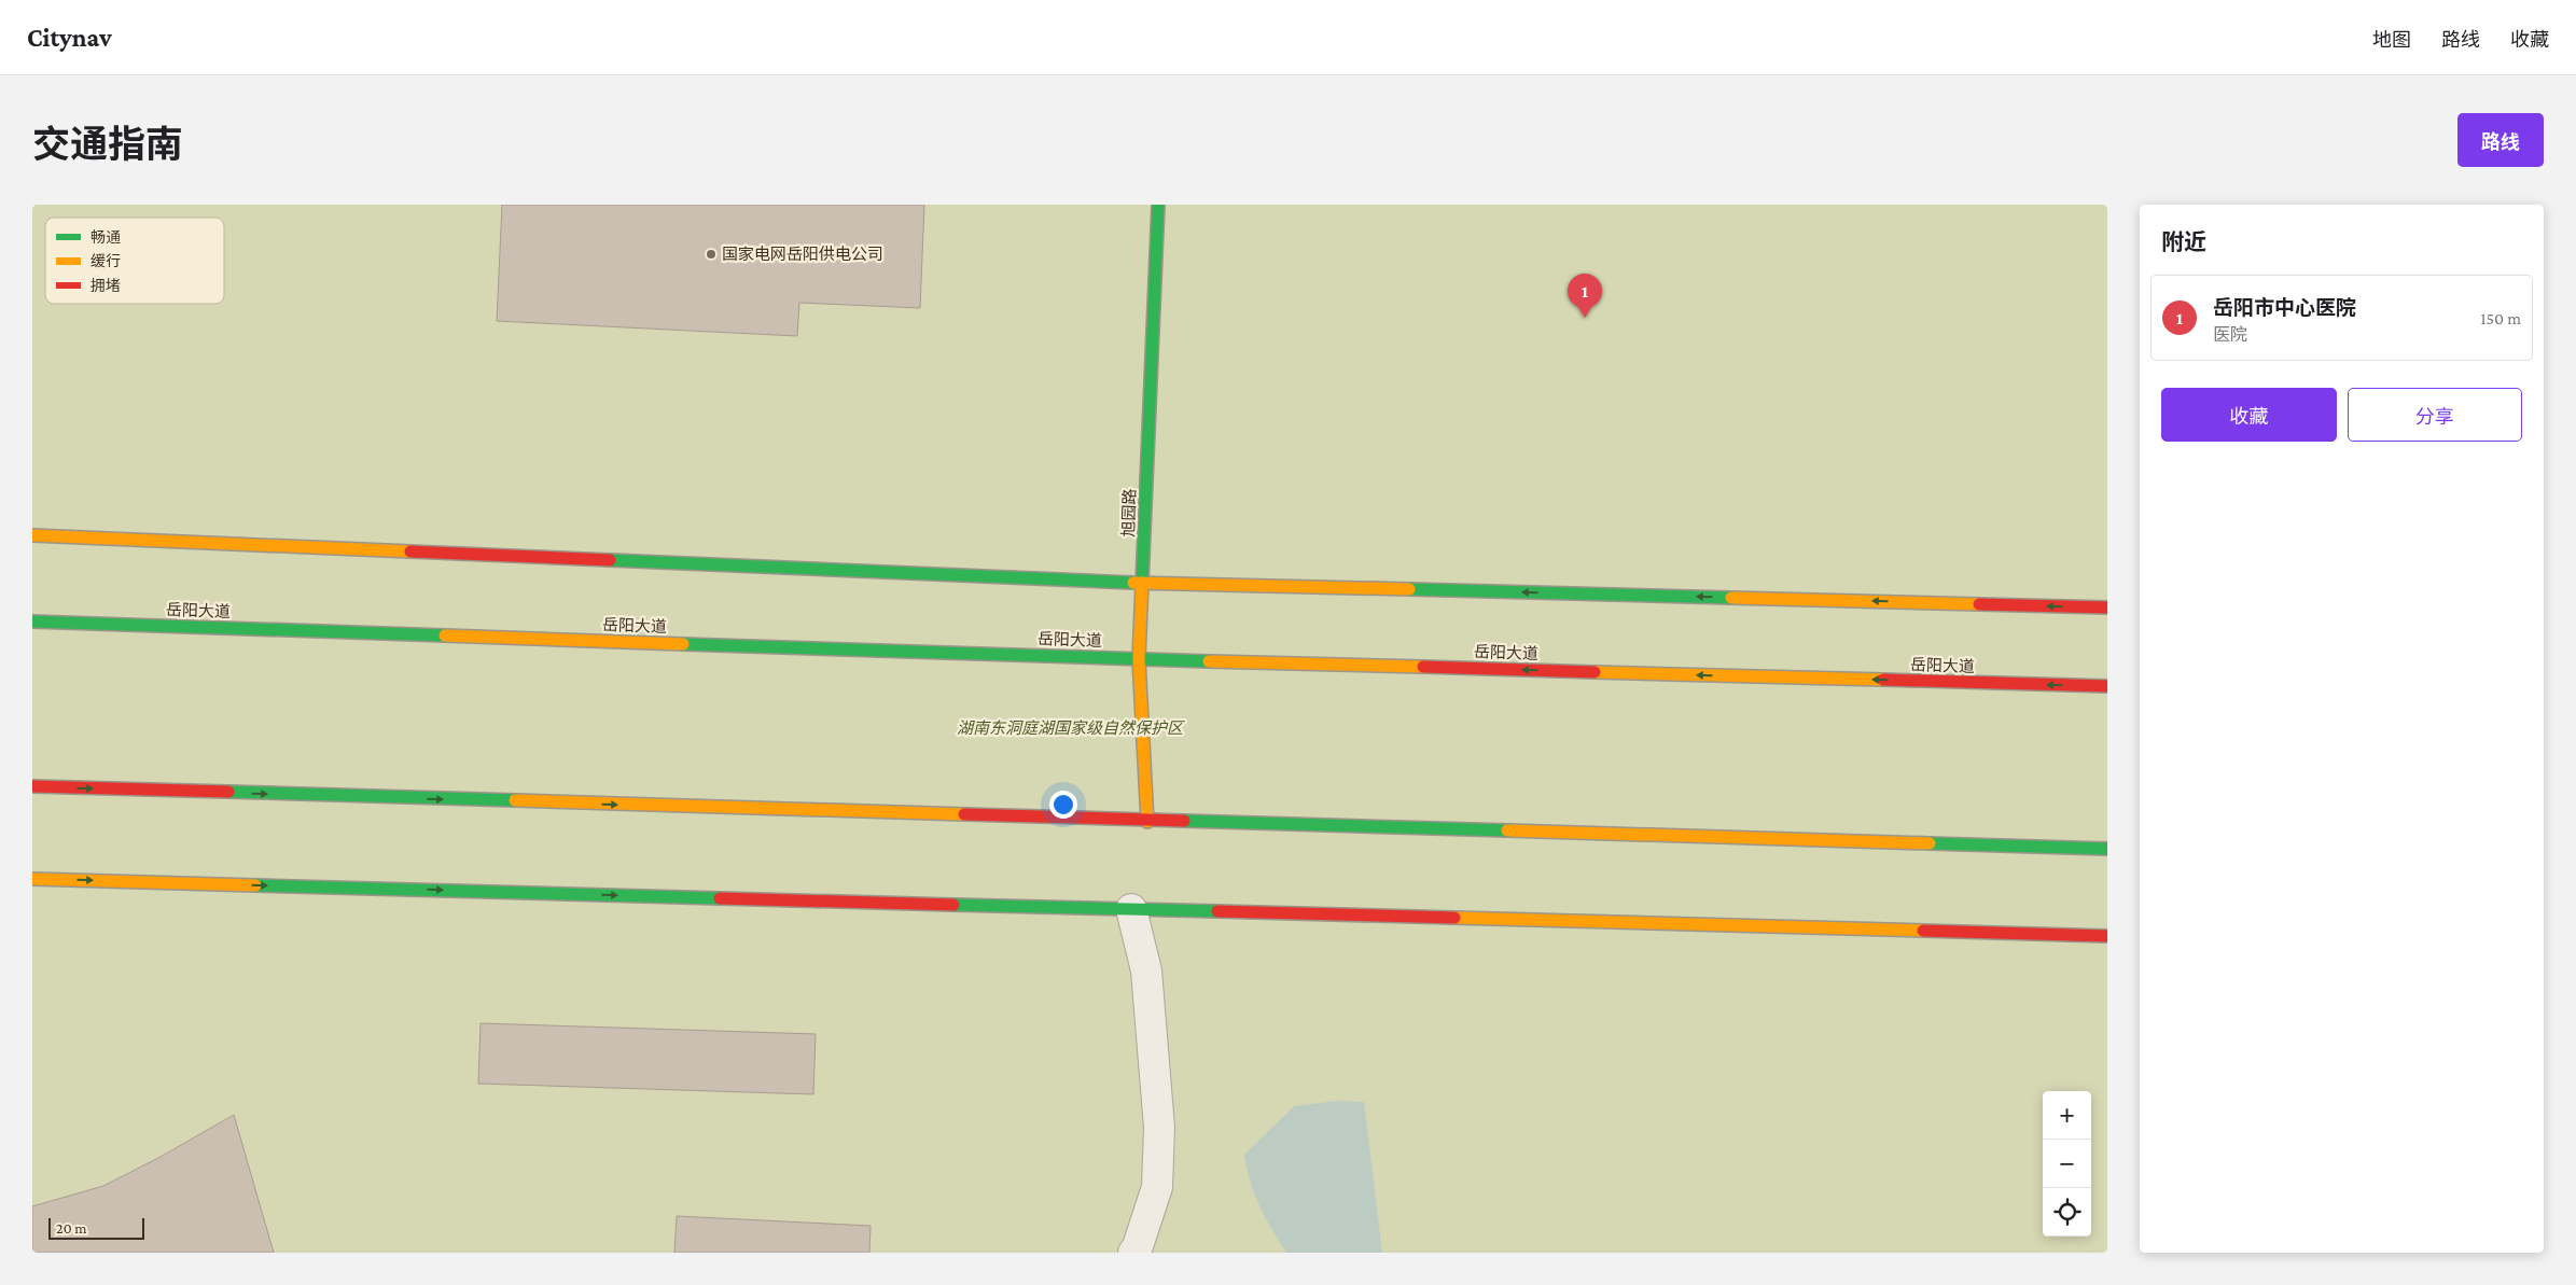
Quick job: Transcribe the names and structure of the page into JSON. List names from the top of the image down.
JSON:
{
  "streets": {
    "main road": ["旭园路", "岳阳大道"]
  },
  "crossings": [
    ["旭园路", "岳阳大道"]
  ],
  "parks": ["湖南东洞庭湖国家级自然保护区"],
  "places": ["国家电网岳阳供电公司"],
  "legend": ["畅通", "缓行", "拥堵"],
  "scale_bar": "20 m",
  "page": {
    "header": "Citynav",
    "nav": ["地图", "路线", "收藏"],
    "title": "交通指南",
    "buttons": [
      "路线",
      ["收藏", "分享"]
    ],
    "heading": "附近",
    "pins": "1",
    "list": [
      {
        "mark": "1",
        "name": "岳阳市中心医院",
        "note": "医院",
        "value": "150 m"
      }
    ],
    "map_buttons": ["+", "−"],
    "scale": "20 m"
  }
}
